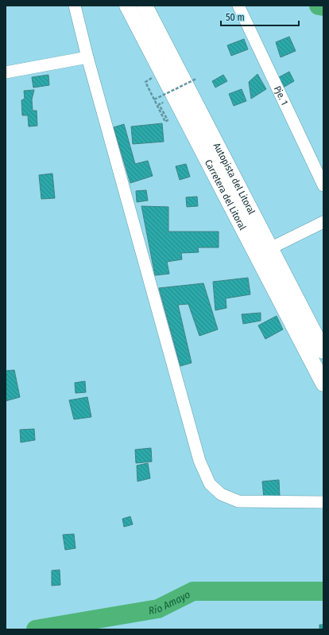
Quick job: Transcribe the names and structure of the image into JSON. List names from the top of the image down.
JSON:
{
  "streets": {
    "main road": ["Autopista del Litoral", "Carretera del Litoral"],
    "street": ["Pje. 1"]
  },
  "water": ["Río Amayo"],
  "scale_bar": "50 m"
}
